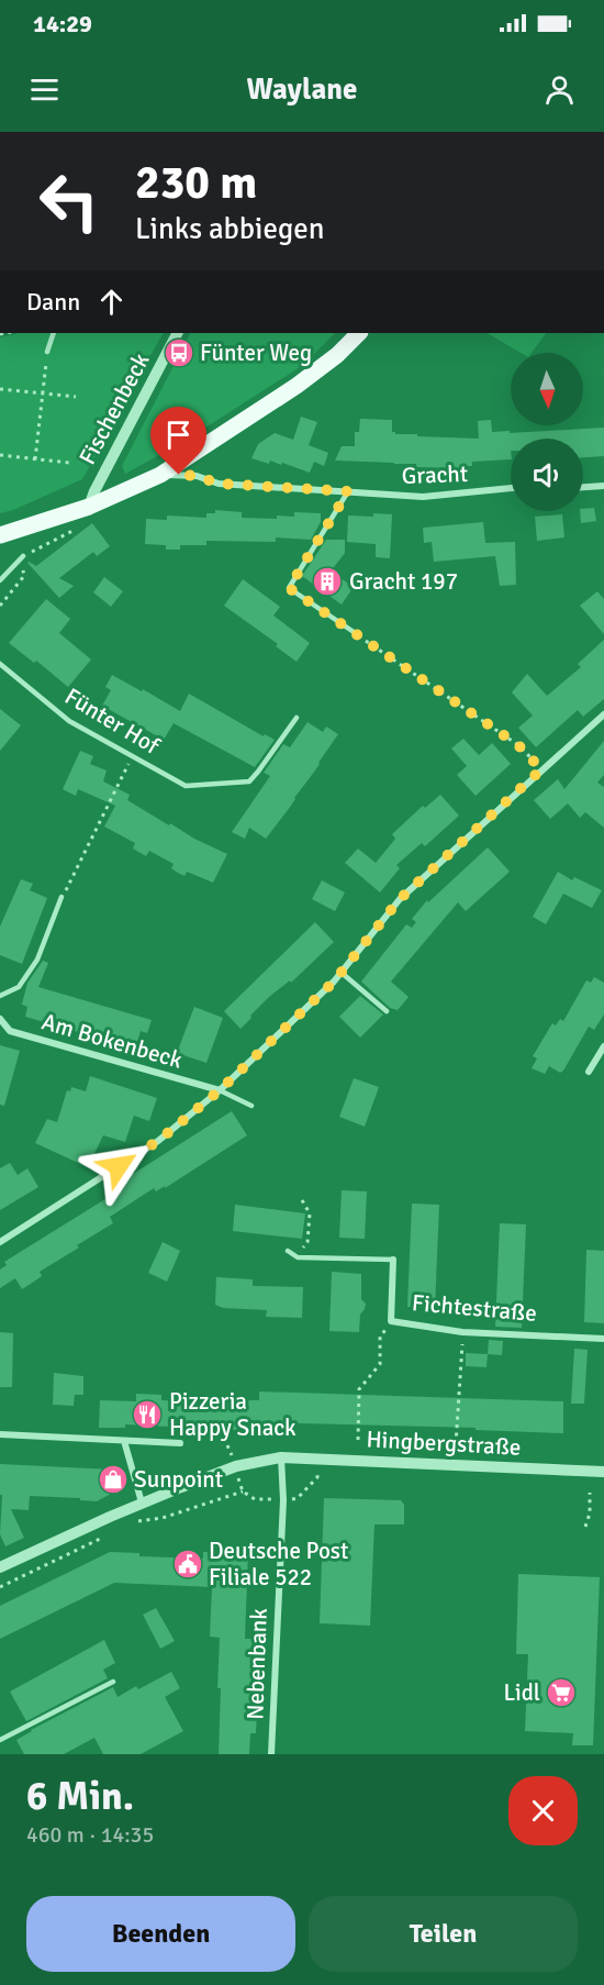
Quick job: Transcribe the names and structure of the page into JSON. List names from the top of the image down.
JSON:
{
  "streets": {
    "street": [
      "Fischenbeck",
      "Gracht",
      "Am Bokenbeck",
      "Fichtestraße",
      "Hingbergstraße",
      "Nebenbank"
    ],
    "lane": ["Fünter Hof"]
  },
  "crossings": [
    ["Hingbergstraße", "Nebenbank"]
  ],
  "places": {
    "bus stop": ["Fünter Weg"],
    "building": ["Gracht 197"],
    "restaurant": ["Pizzeria Happy Snack"],
    "shop": ["Sunpoint"],
    "public building": ["Deutsche Post Filiale 522"],
    "supermarket": ["Lidl"]
  },
  "north": "bottom",
  "page": {
    "status": "14:29",
    "header": "Waylane",
    "turn": ["230 m", "Links abbiegen"],
    "then": "Dann",
    "heading": ["6 Min.", "460 m · 14:35"],
    "buttons": ["Beenden", "Teilen"]
  }
}
